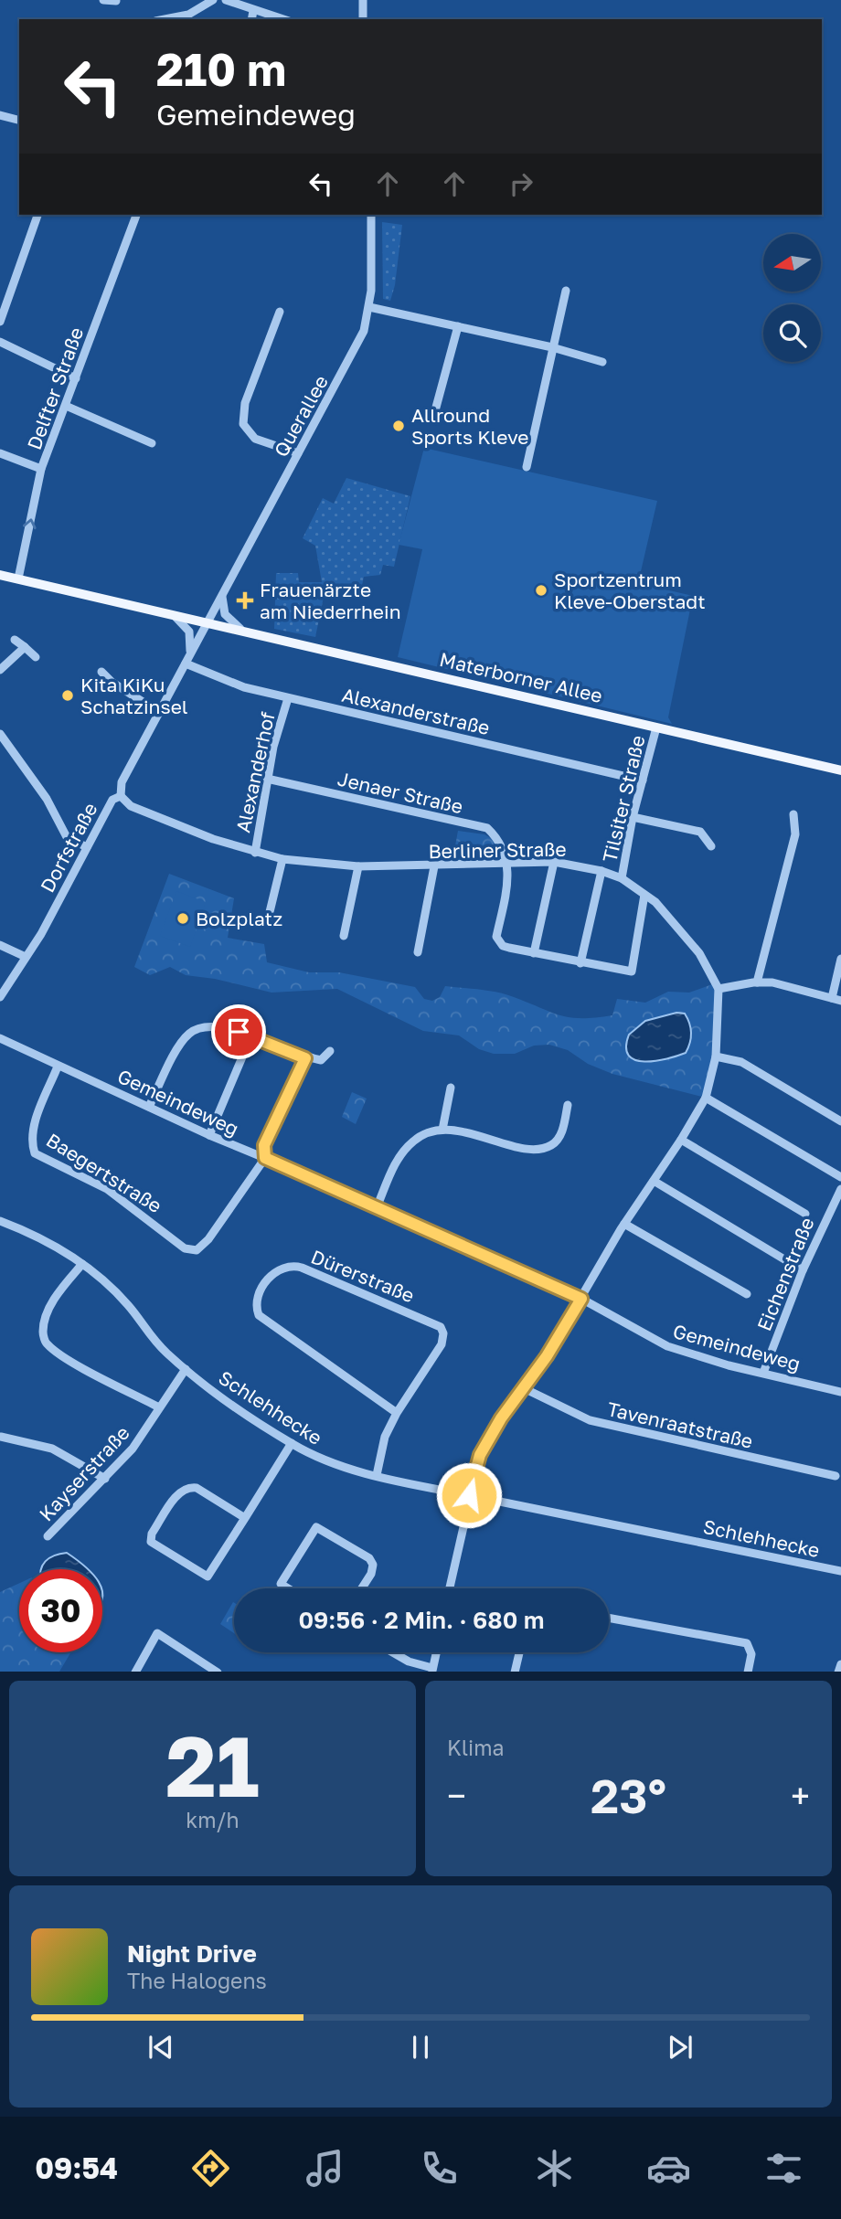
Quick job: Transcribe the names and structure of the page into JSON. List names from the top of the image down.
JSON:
{
  "streets": {
    "main road": ["Materborner Allee"],
    "street": [
      "Delfter Straße",
      "Querallee",
      "Alexanderstraße",
      "Alexanderhof",
      "Jenaer Straße",
      "Tilsiter Straße",
      "Dorfstraße",
      "Berliner Straße",
      "Gemeindeweg",
      "Baegertstraße",
      "Eichenstraße",
      "Dürerstraße",
      "Schlehhecke",
      "Tavenraatstraße",
      "Kayserstraße"
    ]
  },
  "crossings": [
    ["Delfter Straße", "Materborner Allee"],
    ["Querallee", "Materborner Allee"],
    ["Querallee", "Dorfstraße"],
    ["Materborner Allee", "Tilsiter Straße"],
    ["Materborner Allee", "Dorfstraße"],
    ["Alexanderstraße", "Alexanderhof"],
    ["Alexanderstraße", "Tilsiter Straße"],
    ["Alexanderstraße", "Dorfstraße"],
    ["Alexanderhof", "Jenaer Straße"],
    ["Alexanderhof", "Berliner Straße"],
    ["Jenaer Straße", "Berliner Straße"],
    ["Tilsiter Straße", "Berliner Straße"],
    ["Dorfstraße", "Berliner Straße"],
    ["Gemeindeweg", "Baegertstraße"],
    ["Gemeindeweg", "Eichenstraße"],
    ["Dürerstraße", "Schlehhecke"],
    ["Schlehhecke", "Kayserstraße"]
  ],
  "places": {
    "other": [
      "Allround Sports Kleve",
      "Sportzentrum Kleve-Oberstadt",
      "Kita KiKu Schatzinsel",
      "Bolzplatz"
    ],
    "health": ["Frauenärzte am Niederrhein"]
  },
  "north": "left",
  "page": {
    "turn": ["210 m", "Gemeindeweg"],
    "limit": "30",
    "trip": "09:56 · 2 Min. · 680 m",
    "tile": [
      ["21", "km/h"],
      "Klima"
    ],
    "heat": ["−", "23°", "+"],
    "song": ["Night Drive", "The Halogens"],
    "tabs": "09:54"
  }
}
